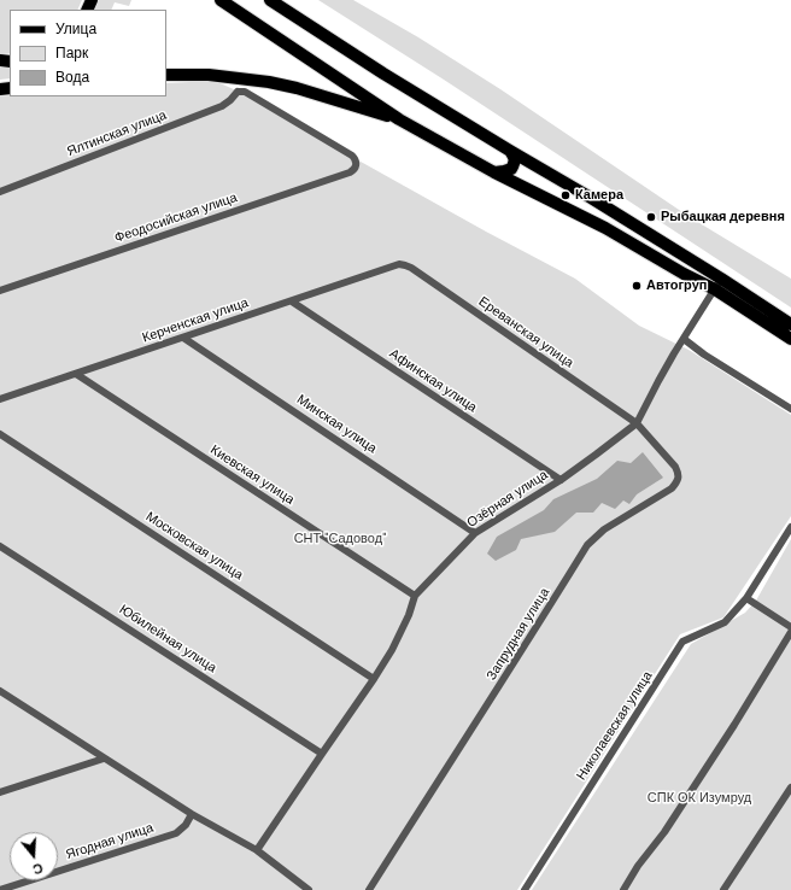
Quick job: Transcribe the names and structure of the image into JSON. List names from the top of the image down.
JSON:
{
  "streets": {
    "street": [
      "Ялтинская улица",
      "Феодосийская улица",
      "Керченская улица",
      "Ереванская улица",
      "Афинская улица",
      "Минская улица",
      "Киевская улица",
      "Озёрная улица",
      "Московская улица",
      "Запрудная улица",
      "Юбилейная улица",
      "Николаевская улица",
      "Ягодная улица"
    ]
  },
  "crossings": [
    ["Ялтинская улица", "Феодосийская улица"],
    ["Керченская улица", "Ереванская улица"],
    ["Керченская улица", "Афинская улица"],
    ["Керченская улица", "Минская улица"],
    ["Керченская улица", "Киевская улица"],
    ["Ереванская улица", "Озёрная улица"],
    ["Ереванская улица", "Запрудная улица"],
    ["Афинская улица", "Озёрная улица"],
    ["Минская улица", "Озёрная улица"],
    ["Киевская улица", "Озёрная улица"],
    ["Озёрная улица", "Московская улица"],
    ["Озёрная улица", "Запрудная улица"],
    ["Озёрная улица", "Юбилейная улица"]
  ],
  "parks": ["СНТ \"Садовод\"", "СПК ОК Изумруд"],
  "places": ["Камера", "Рыбацкая деревня", "Автогруп"],
  "legend": ["Улица", "Парк", "Вода"],
  "north": "bottom"
}
